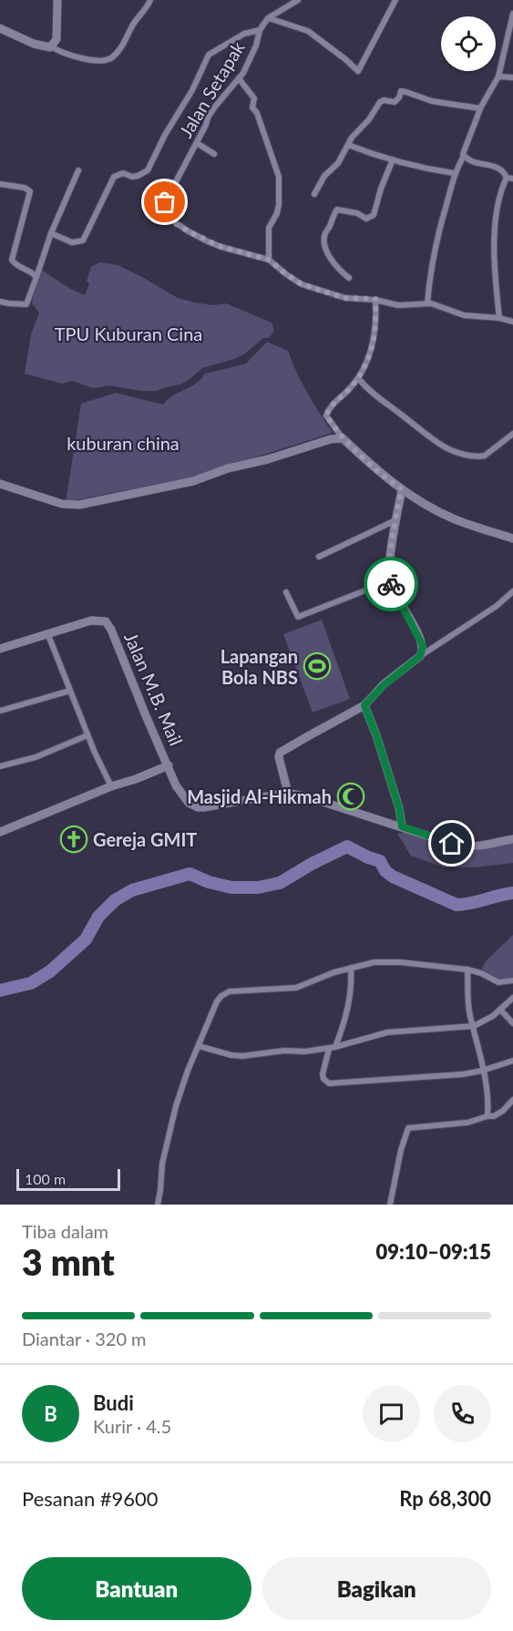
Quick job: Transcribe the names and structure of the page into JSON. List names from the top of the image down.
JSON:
{
  "streets": {
    "street": ["Jalan Setapak", "Jalan M.B. Mail"]
  },
  "parks": ["TPU Kuburan Cina", "kuburan china"],
  "places": {
    "sports": ["Lapangan Bola NBS"],
    "mosque": ["Masjid Al-Hikmah"],
    "church": ["Gereja GMIT"]
  },
  "scale_bar": "100 m",
  "page": {
    "scale": "100 m",
    "heading": ["3 mnt", "Tiba dalam", "09:10–09:15"],
    "panel": [
      "Budi",
      "Kurir · 4.5",
      "Pesanan #9600",
      "Rp 68,300"
    ],
    "bar": "Diantar · 320 m",
    "round": "B",
    "buttons": ["Bantuan", "Bagikan"]
  }
}
